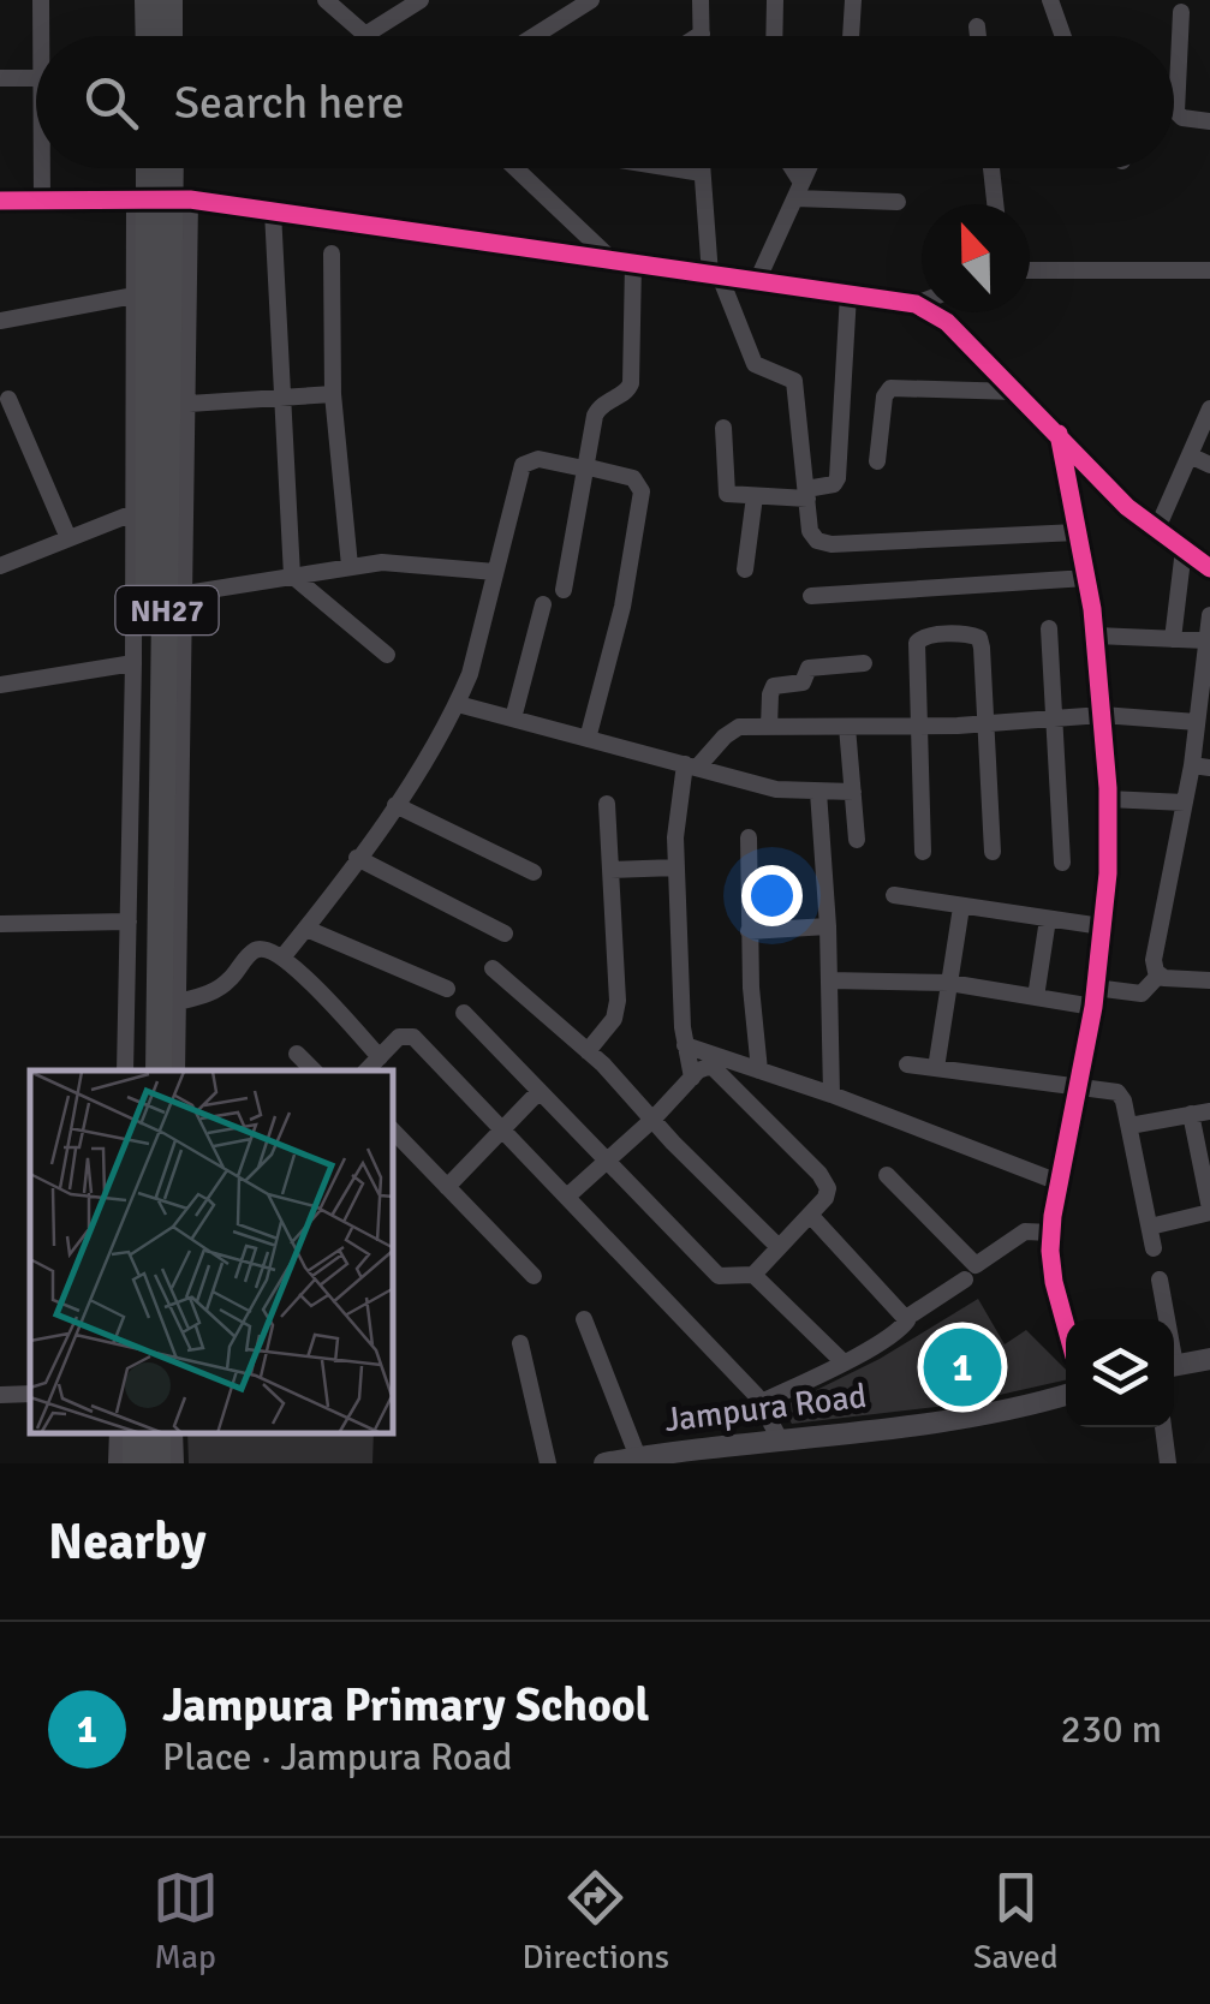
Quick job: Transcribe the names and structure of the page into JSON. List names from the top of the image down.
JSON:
{
  "streets": {
    "highway": ["NH27"],
    "street": ["Jampura Road"]
  },
  "north": "top",
  "page": {
    "search": "Search here",
    "pins": "1",
    "heading": "Nearby",
    "list": [
      {
        "mark": "1",
        "name": "Jampura Primary School",
        "note": "Place · Jampura Road",
        "value": "230 m"
      }
    ],
    "nav": ["Map", "Directions", "Saved"]
  }
}
